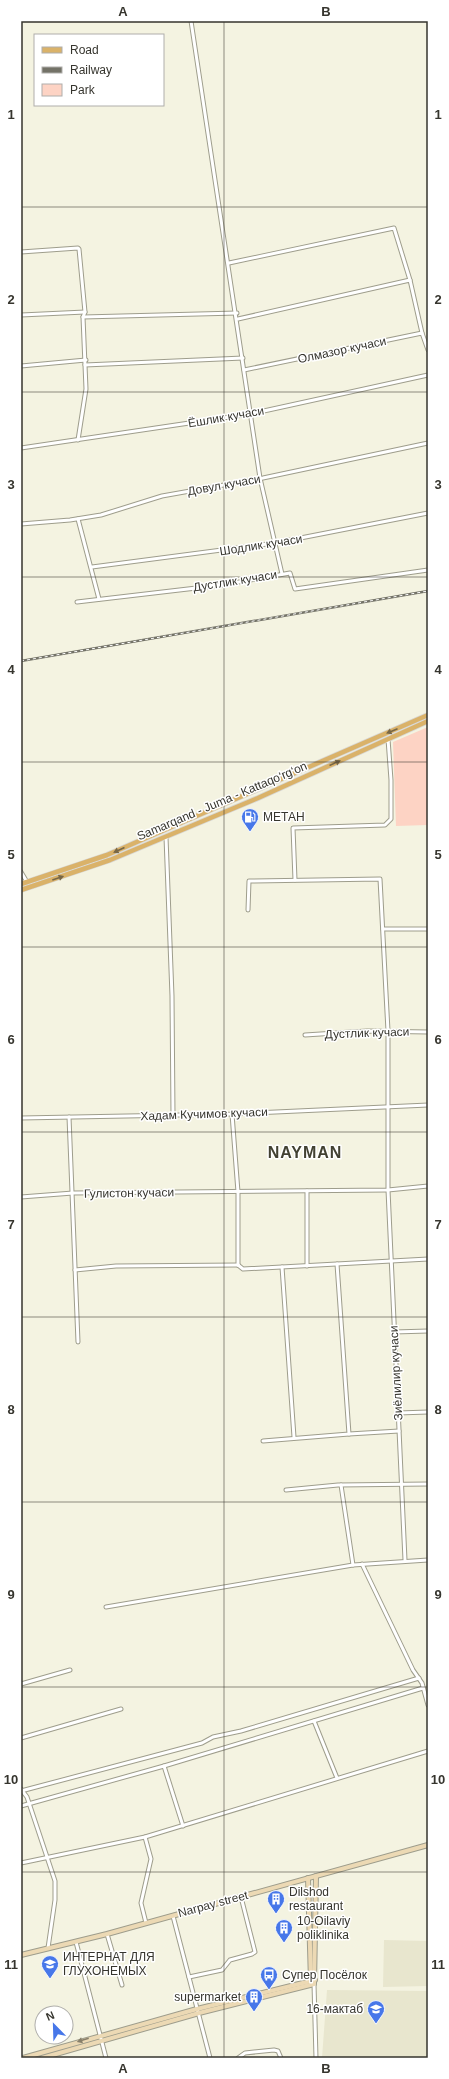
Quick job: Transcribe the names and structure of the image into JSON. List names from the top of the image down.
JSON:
{
  "streets": {
    "main road": ["Samarqand - Juma - Kattaqo‘rg‘on"],
    "street": [
      "Олмазор кучаси",
      "Ёшлик кучаси",
      "Довул кучаси",
      "Шодлик кучаси",
      "Дустлик кучаси",
      "Хадам Кучимов кучаси",
      "Гулистон кучаси",
      "Зиёлилир кучаси",
      "Narpay street"
    ]
  },
  "crossings": [
    ["Дустлик кучаси", "Зиёлилир кучаси"],
    ["Хадам Кучимов кучаси", "Зиёлилир кучаси"],
    ["Гулистон кучаси", "Зиёлилир кучаси"]
  ],
  "districts": ["NAYMAN"],
  "places": {
    "fuel station": ["МЕТАН"],
    "building": ["Dilshod restaurant", "10-Oilaviy poliklinika", "supermarket"],
    "school or university": ["ИНТЕРНАТ ДЛЯ ГЛУХОНЕМЫХ", "16-мактаб"],
    "bus stop": ["Супер Посёлок"]
  },
  "legend": ["Road", "Railway", "Park"],
  "north": "top left",
  "grid": {
    "columns": ["A", "B"],
    "rows": [
      "1",
      "2",
      "3",
      "4",
      "5",
      "6",
      "7",
      "8",
      "9",
      "10",
      "11"
    ]
  }
}
